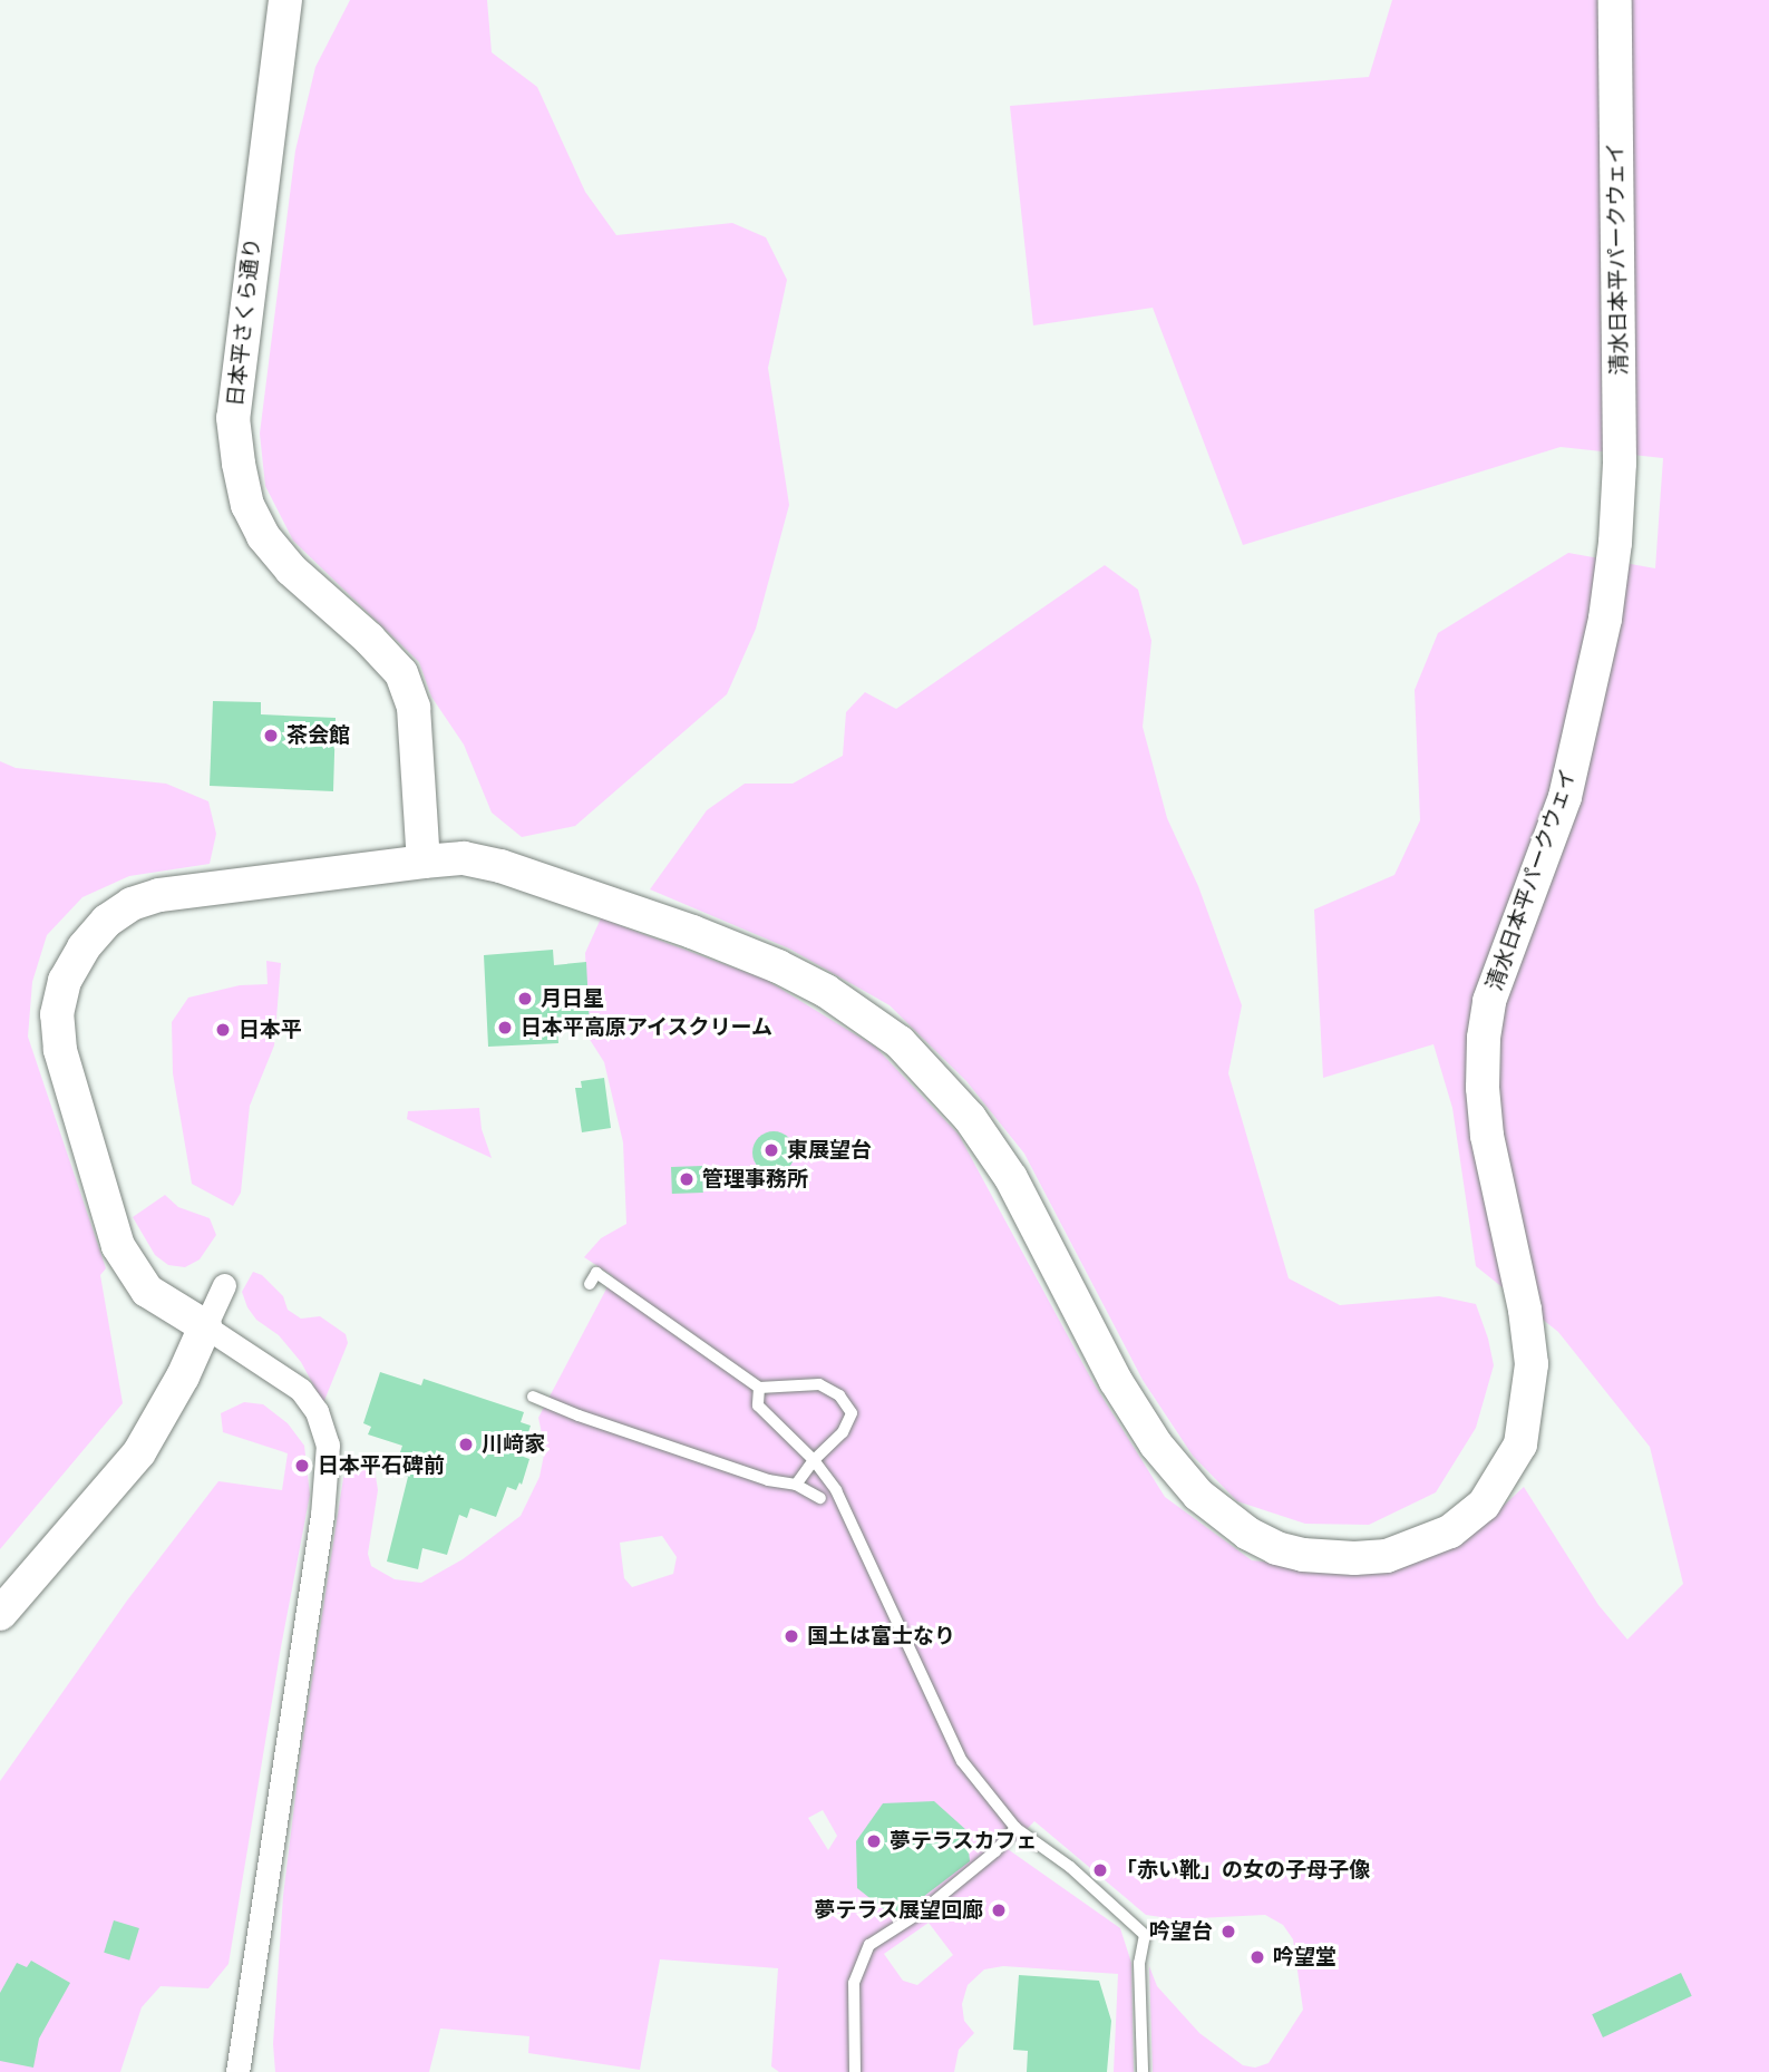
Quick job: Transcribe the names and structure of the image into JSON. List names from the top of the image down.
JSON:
{
  "streets": {
    "street": ["清水日本平パークウェイ", "日本平さくら通り"]
  },
  "crossings": [
    ["清水日本平パークウェイ", "日本平さくら通り"]
  ],
  "places": [
    "茶会館",
    "月日星",
    "日本平高原アイスクリーム",
    "日本平",
    "東展望台",
    "管理事務所",
    "川﨑家",
    "日本平石碑前",
    "国土は富士なり",
    "夢テラスカフェ",
    "「赤い靴」の女の子母子像",
    "夢テラス展望回廊",
    "吟望台",
    "吟望堂"
  ]
}
